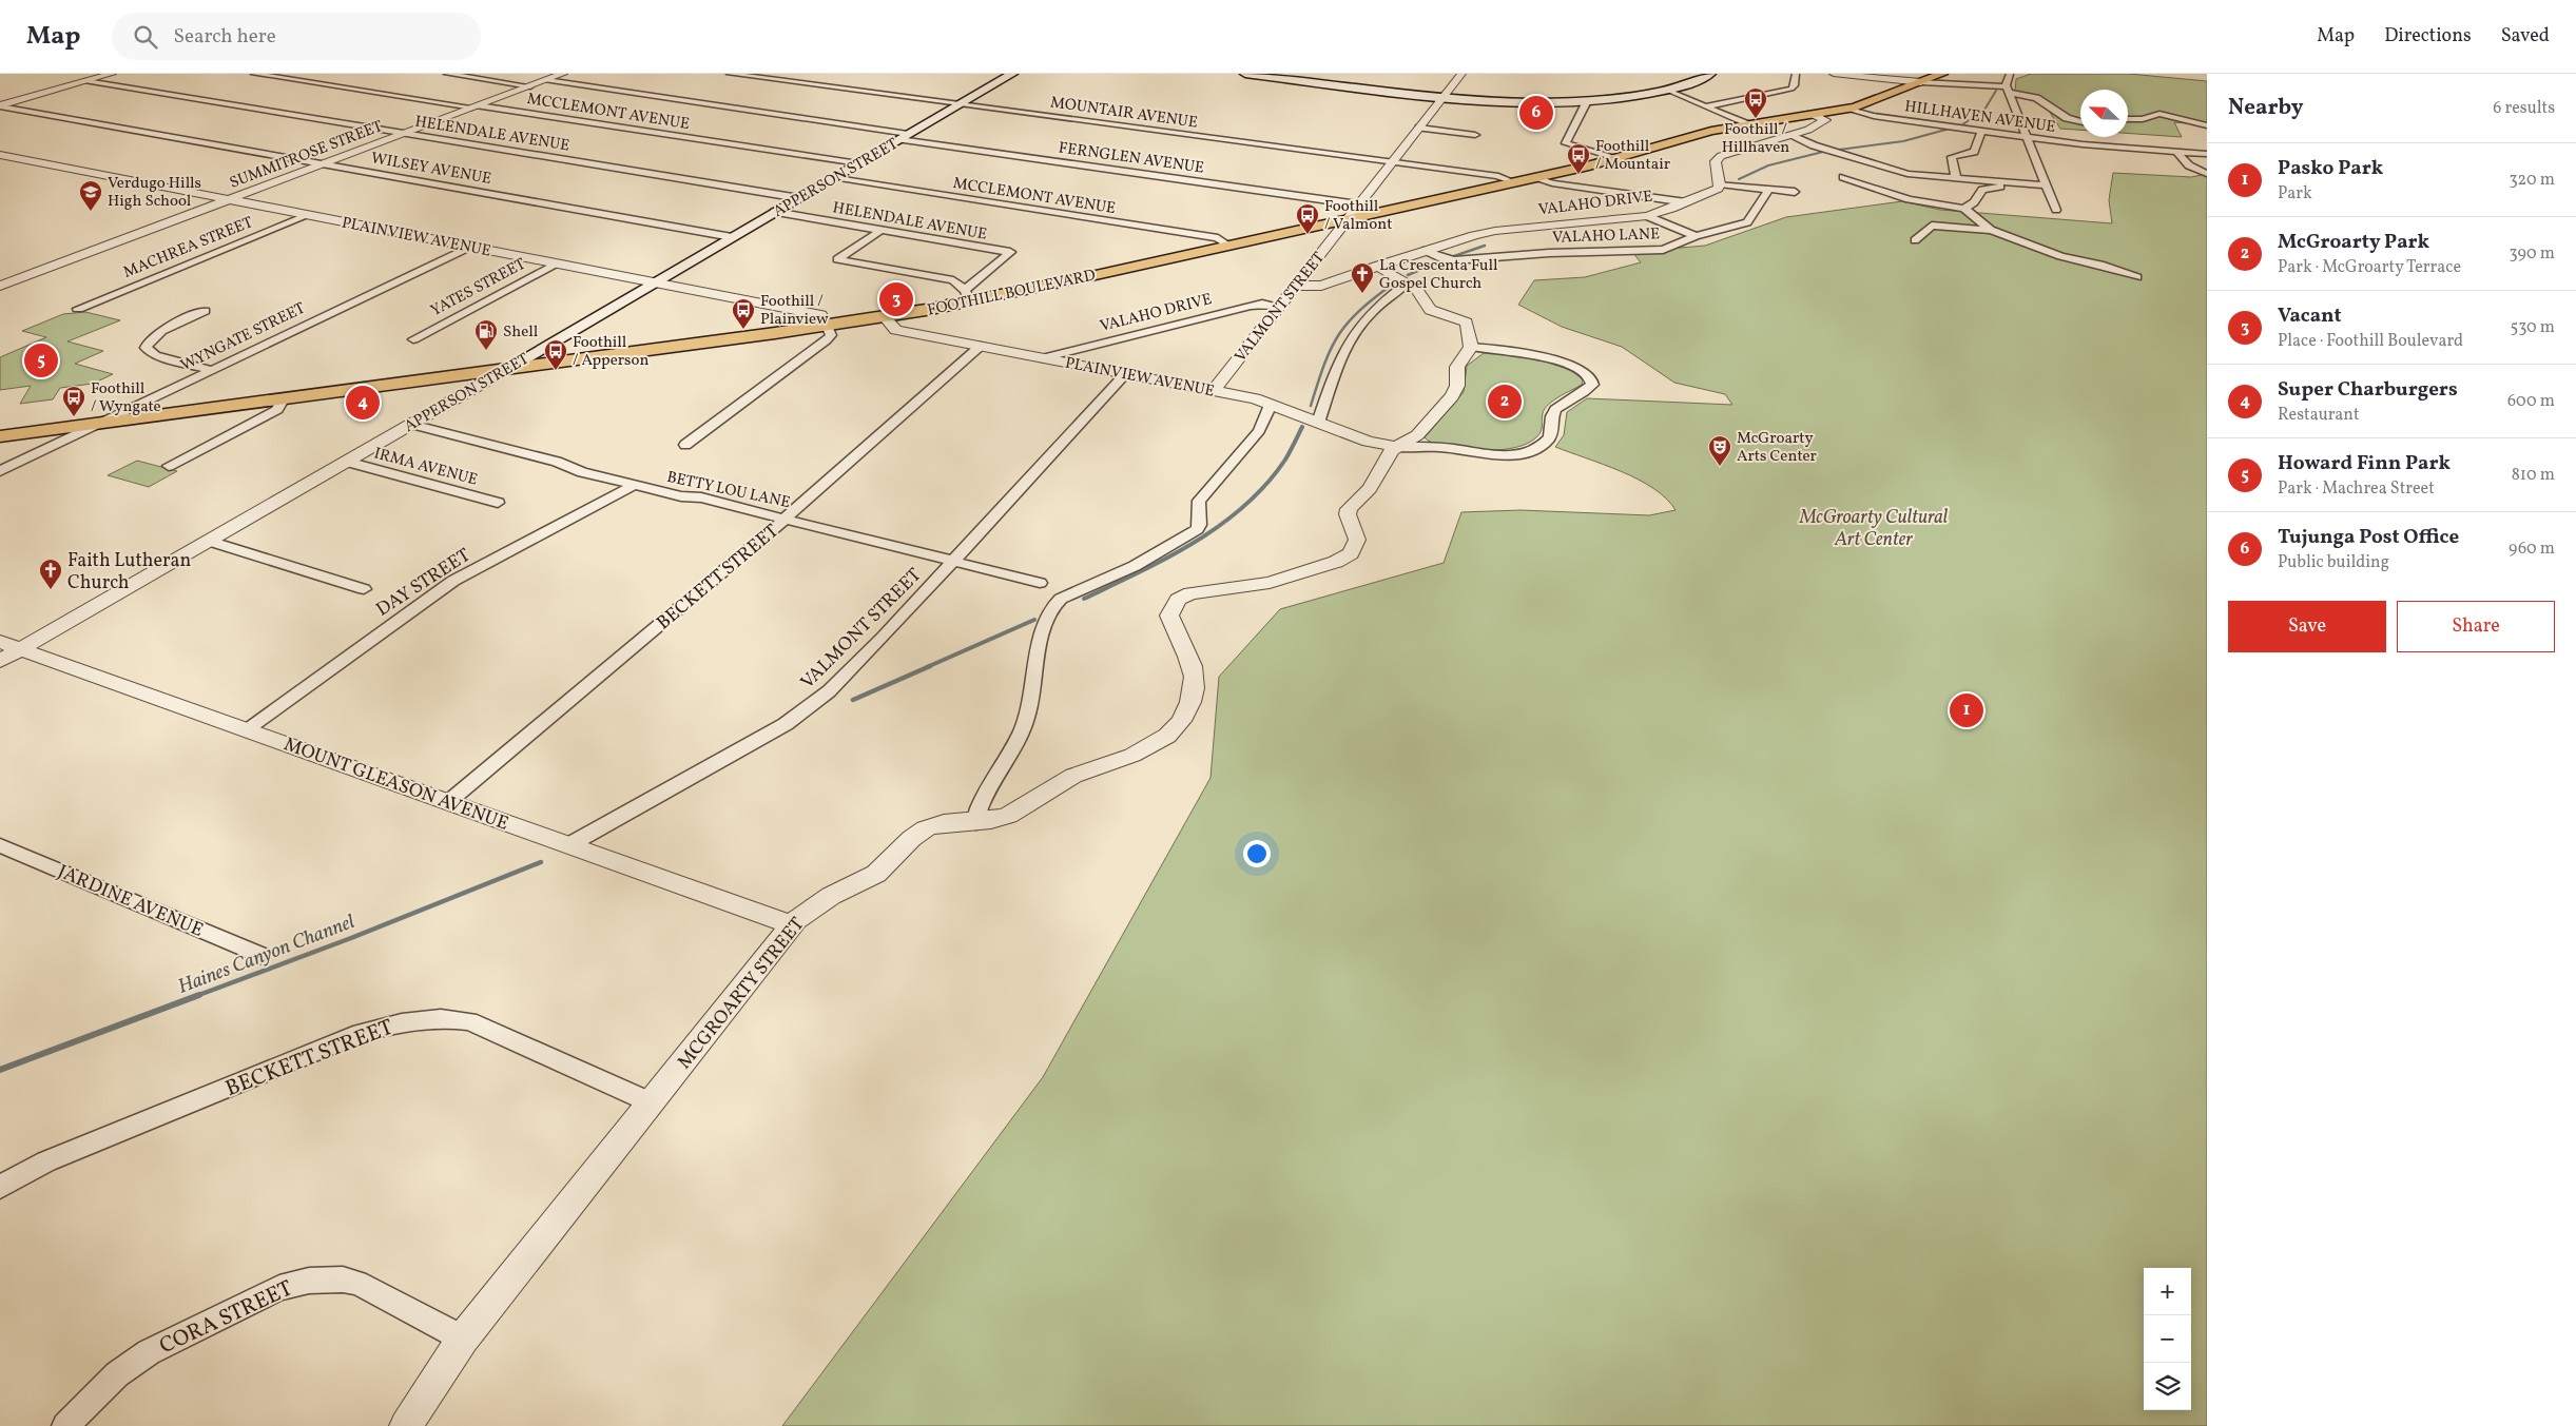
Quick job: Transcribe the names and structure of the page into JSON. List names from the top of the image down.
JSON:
{
  "streets": {
    "main road": ["APPERSON STREET", "FOOTHILL BOULEVARD"],
    "street": [
      "MCCLEMONT AVENUE",
      "MOUNTAIR AVENUE",
      "HILLHAVEN AVENUE",
      "HELENDALE AVENUE",
      "SUMMITROSE STREET",
      "FERNGLEN AVENUE",
      "WILSEY AVENUE",
      "VALAHO DRIVE",
      "VALAHO LANE",
      "PLAINVIEW AVENUE",
      "MACHREA STREET",
      "YATES STREET",
      "VALMONT STREET",
      "WYNGATE STREET",
      "IRMA AVENUE",
      "BETTY LOU LANE",
      "BECKETT STREET",
      "DAY STREET",
      "MOUNT GLEASON AVENUE",
      "JARDINE AVENUE",
      "MCGROARTY STREET",
      "CORA STREET"
    ]
  },
  "crossings": [
    ["MCCLEMONT AVENUE", "SUMMITROSE STREET"],
    ["MCCLEMONT AVENUE", "APPERSON STREET"],
    ["MCCLEMONT AVENUE", "FOOTHILL BOULEVARD"],
    ["MOUNTAIR AVENUE", "APPERSON STREET"],
    ["MOUNTAIR AVENUE", "FOOTHILL BOULEVARD"],
    ["MOUNTAIR AVENUE", "VALMONT STREET"],
    ["HILLHAVEN AVENUE", "FOOTHILL BOULEVARD"],
    ["HELENDALE AVENUE", "SUMMITROSE STREET"],
    ["HELENDALE AVENUE", "APPERSON STREET"],
    ["HELENDALE AVENUE", "FOOTHILL BOULEVARD"],
    ["SUMMITROSE STREET", "FERNGLEN AVENUE"],
    ["SUMMITROSE STREET", "WILSEY AVENUE"],
    ["SUMMITROSE STREET", "PLAINVIEW AVENUE"],
    ["FERNGLEN AVENUE", "APPERSON STREET"],
    ["FERNGLEN AVENUE", "VALMONT STREET"],
    ["WILSEY AVENUE", "APPERSON STREET"],
    ["APPERSON STREET", "PLAINVIEW AVENUE"],
    ["APPERSON STREET", "FOOTHILL BOULEVARD"],
    ["APPERSON STREET", "IRMA AVENUE"],
    ["APPERSON STREET", "BETTY LOU LANE"],
    ["APPERSON STREET", "MOUNT GLEASON AVENUE"],
    ["VALAHO DRIVE", "VALAHO LANE"],
    ["VALAHO DRIVE", "PLAINVIEW AVENUE"],
    ["VALAHO DRIVE", "VALMONT STREET"],
    ["PLAINVIEW AVENUE", "MACHREA STREET"],
    ["PLAINVIEW AVENUE", "YATES STREET"],
    ["PLAINVIEW AVENUE", "FOOTHILL BOULEVARD"],
    ["PLAINVIEW AVENUE", "VALMONT STREET"],
    ["PLAINVIEW AVENUE", "WYNGATE STREET"],
    ["PLAINVIEW AVENUE", "BECKETT STREET"],
    ["PLAINVIEW AVENUE", "MCGROARTY STREET"],
    ["FOOTHILL BOULEVARD", "VALMONT STREET"],
    ["FOOTHILL BOULEVARD", "WYNGATE STREET"],
    ["VALMONT STREET", "BETTY LOU LANE"],
    ["VALMONT STREET", "MOUNT GLEASON AVENUE"],
    ["BETTY LOU LANE", "BECKETT STREET"],
    ["BETTY LOU LANE", "DAY STREET"],
    ["BECKETT STREET", "MOUNT GLEASON AVENUE"],
    ["BECKETT STREET", "MCGROARTY STREET"],
    ["DAY STREET", "MOUNT GLEASON AVENUE"],
    ["MOUNT GLEASON AVENUE", "MCGROARTY STREET"],
    ["MCGROARTY STREET", "CORA STREET"]
  ],
  "water": ["Haines Canyon Channel"],
  "parks": ["McGroarty Cultural Art Center"],
  "places": {
    "bus stop": [
      "Foothill / Hillhaven",
      "Foothill / Mountair",
      "Foothill / Valmont",
      "Foothill / Plainview",
      "Foothill / Apperson",
      "Foothill / Wyngate"
    ],
    "school or university": ["Verdugo Hills High School"],
    "church": ["La Crescenta Full Gospel Church", "Faith Lutheran Church"],
    "fuel station": ["Shell"],
    "theatre": ["McGroarty Arts Center"]
  },
  "north": "top left",
  "page": {
    "header": "Map",
    "search": "Search here",
    "nav": ["Map", "Directions", "Saved"],
    "heading": ["Nearby", "6 results"],
    "pins": [
      "6",
      "3",
      "5",
      "2",
      "4",
      "1"
    ],
    "list": [
      {
        "mark": "1",
        "name": "Pasko Park",
        "note": "Park",
        "value": "320 m"
      },
      {
        "mark": "2",
        "name": "McGroarty Park",
        "note": "Park · McGroarty Terrace",
        "value": "390 m"
      },
      {
        "mark": "3",
        "name": "Vacant",
        "note": "Place · Foothill Boulevard",
        "value": "530 m"
      },
      {
        "mark": "4",
        "name": "Super Charburgers",
        "note": "Restaurant",
        "value": "600 m"
      },
      {
        "mark": "5",
        "name": "Howard Finn Park",
        "note": "Park · Machrea Street",
        "value": "810 m"
      },
      {
        "mark": "6",
        "name": "Tujunga Post Office",
        "note": "Public building",
        "value": "960 m"
      }
    ],
    "buttons": ["Save", "Share"],
    "map_buttons": ["+", "−"]
  }
}
